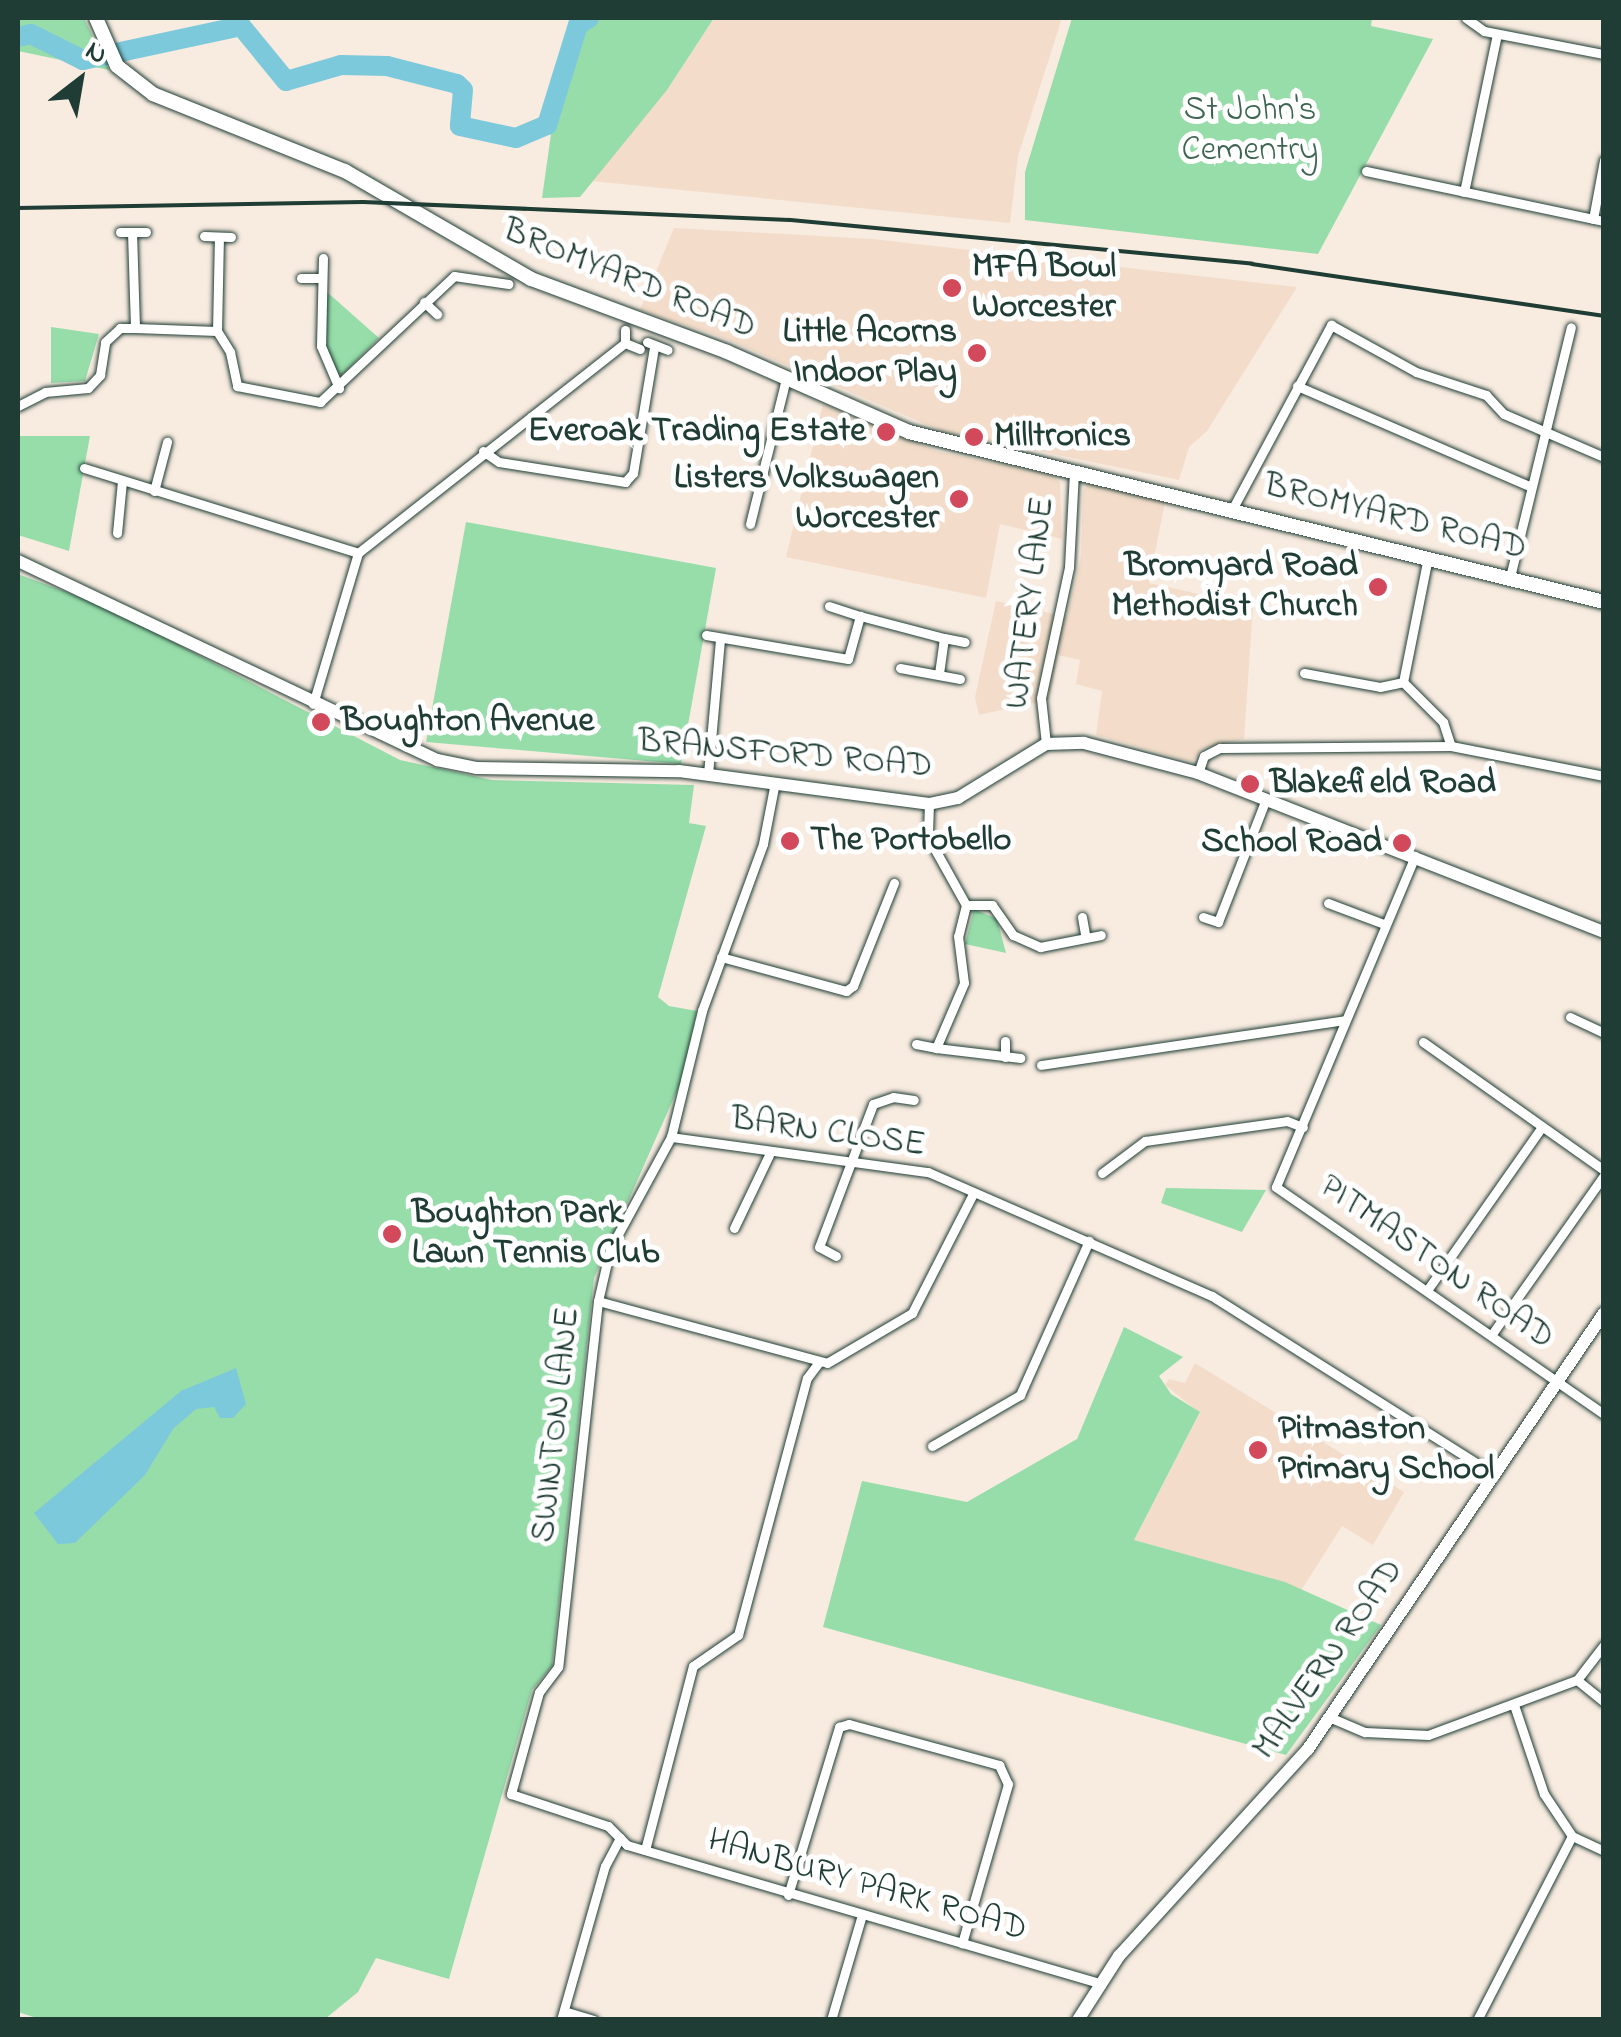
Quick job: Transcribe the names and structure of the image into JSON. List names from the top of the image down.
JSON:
{
  "streets": {
    "main road": ["BROMYARD ROAD", "BRANSFORD ROAD", "MALVERN ROAD"],
    "street": [
      "WATERY LANE",
      "BARN CLOSE",
      "PITMASTON ROAD",
      "SWINTON LANE",
      "HANBURY PARK ROAD"
    ]
  },
  "crossings": [
    ["BROMYARD ROAD", "WATERY LANE"],
    ["WATERY LANE", "BRANSFORD ROAD"],
    ["BRANSFORD ROAD", "SWINTON LANE"],
    ["BARN CLOSE", "SWINTON LANE"],
    ["BARN CLOSE", "MALVERN ROAD"],
    ["PITMASTON ROAD", "MALVERN ROAD"],
    ["SWINTON LANE", "HANBURY PARK ROAD"],
    ["MALVERN ROAD", "HANBURY PARK ROAD"]
  ],
  "parks": ["St John's Cementry"],
  "places": [
    "MFA Bowl Worcester",
    "Little Acorns Indoor Play",
    "Everoak Trading Estate",
    "Milltronics",
    "Listers Volkswagen Worcester",
    "Bromyard Road Methodist Church",
    "Boughton Avenue",
    "Blakefield Road",
    "The Portobello",
    "School Road",
    "Boughton Park Lawn Tennis Club",
    "Pitmaston Primary School"
  ],
  "north": "top right"
}
